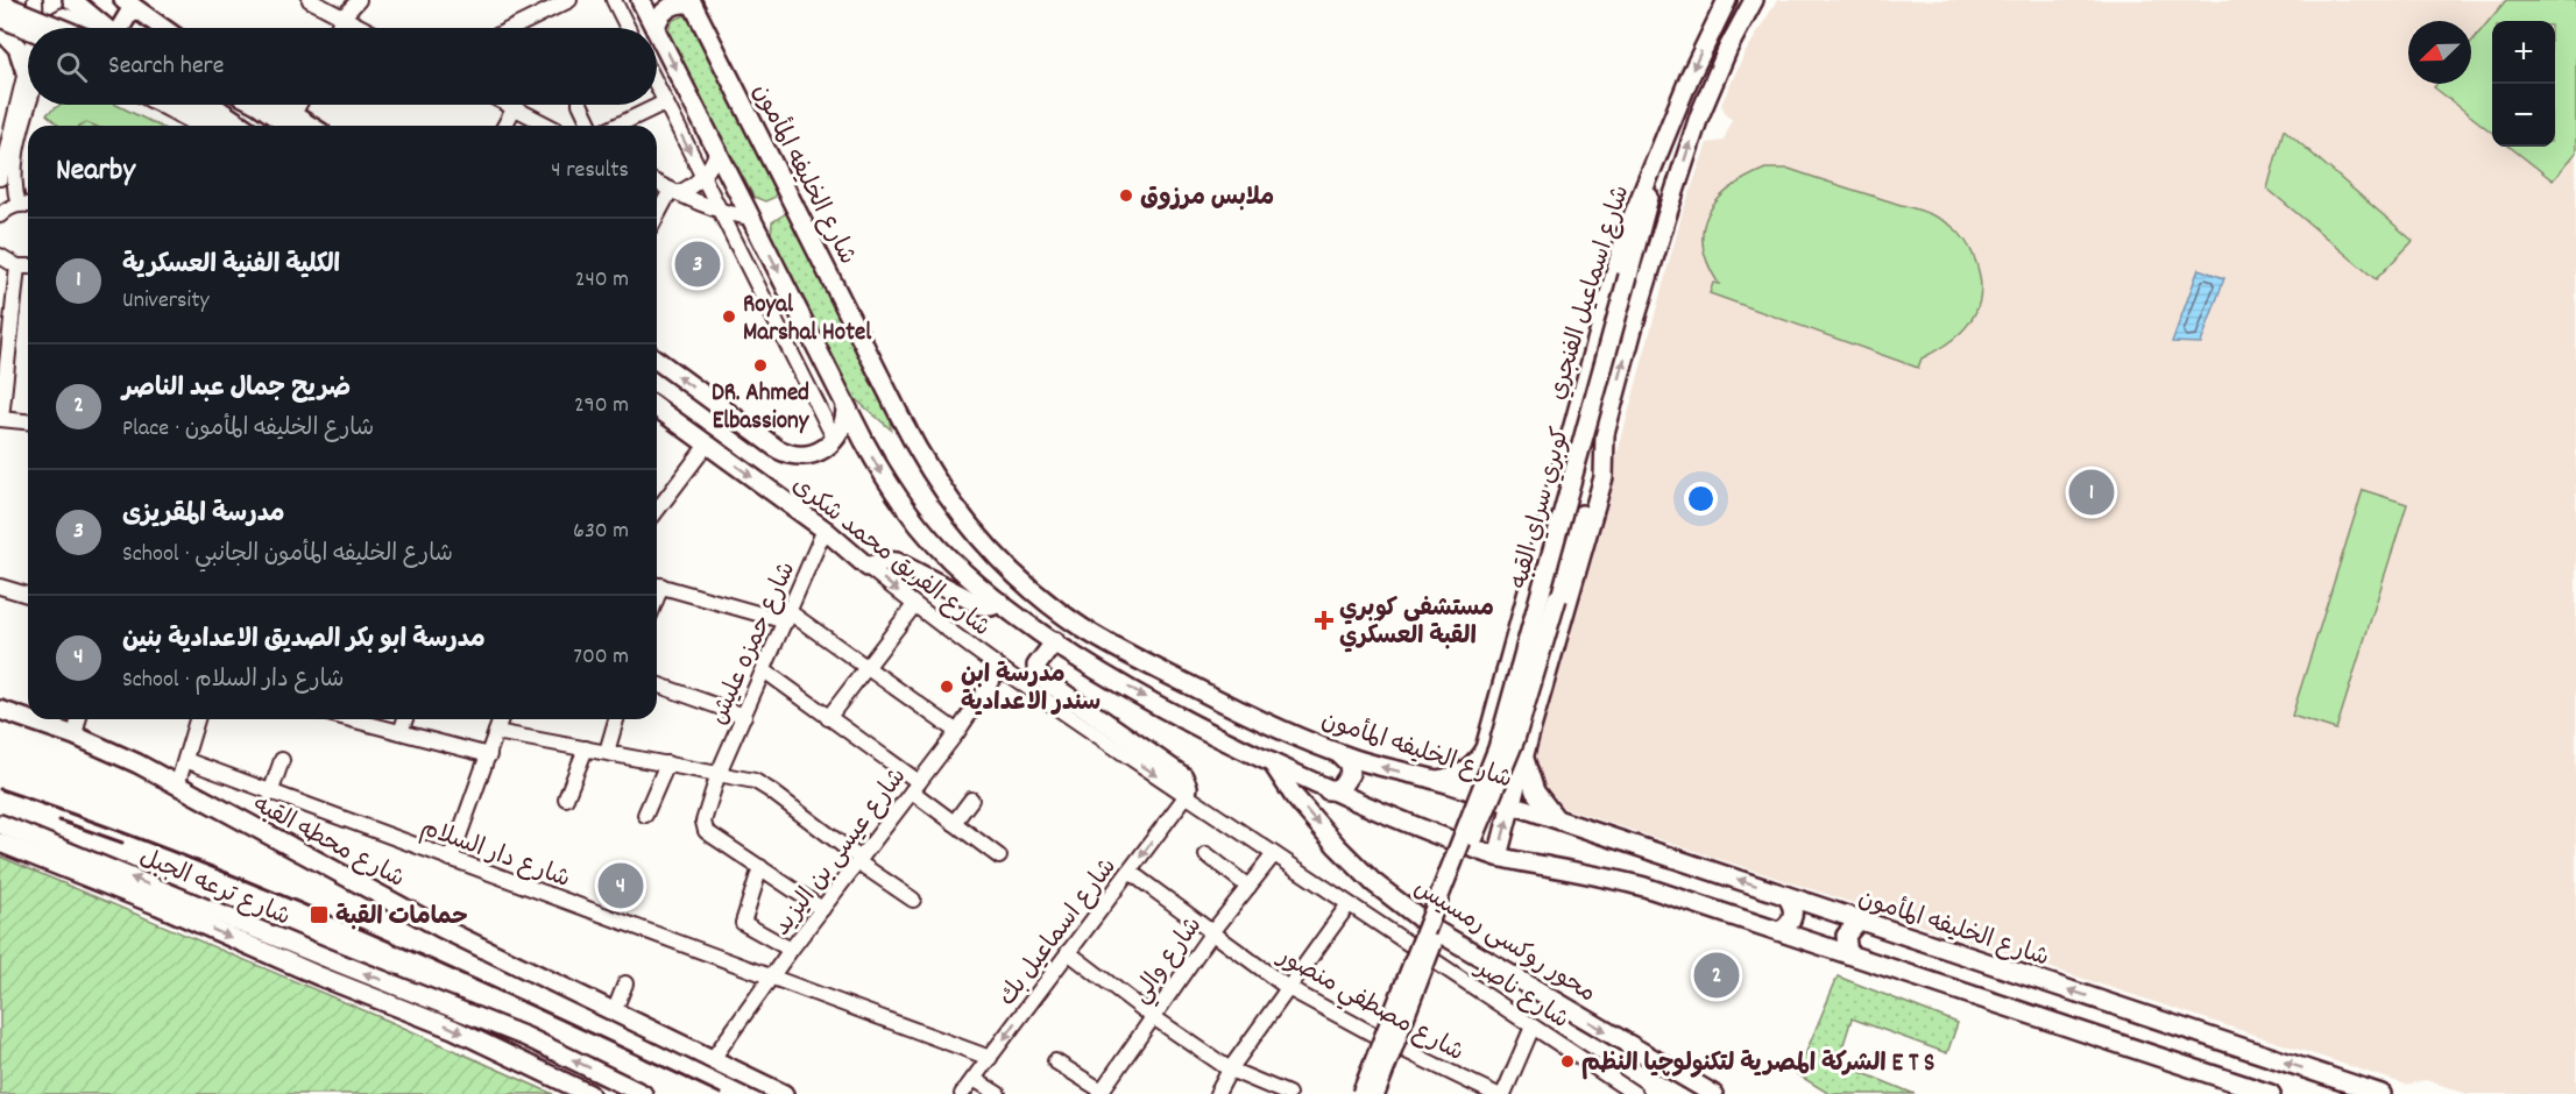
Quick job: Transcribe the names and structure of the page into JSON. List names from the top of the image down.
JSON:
{
  "streets": {
    "main road": [
      "شارع الخليفه المأمون",
      "شارع اسماعيل الفنجري",
      "كوبري سراي القبه",
      "شارع الفريق محمد شكرى",
      "شارع محطه القبه",
      "شارع ترعه الجبل",
      "محور روكسى رمسيس"
    ],
    "street": [
      "شارع حمزه عليش",
      "شارع عيسى بن اليزيد",
      "شارع دار السلام",
      "شارع اسماعيل بك",
      "شارع والي",
      "شارع ناصر",
      "شارع مصطفي منصور"
    ]
  },
  "crossings": [
    ["شارع الخليفه المأمون", "شارع اسماعيل الفنجري"],
    ["شارع اسماعيل الفنجري", "كوبري سراي القبه"],
    ["شارع الفريق محمد شكرى", "شارع حمزه عليش"],
    ["شارع الفريق محمد شكرى", "شارع عيسى بن اليزيد"],
    ["شارع الفريق محمد شكرى", "شارع اسماعيل بك"],
    ["شارع الفريق محمد شكرى", "شارع والي"],
    ["شارع الفريق محمد شكرى", "شارع ناصر"],
    ["شارع محطه القبه", "شارع عيسى بن اليزيد"],
    ["شارع عيسى بن اليزيد", "شارع دار السلام"],
    ["شارع دار السلام", "شارع اسماعيل بك"],
    ["شارع اسماعيل بك", "شارع مصطفي منصور"],
    ["شارع والي", "شارع مصطفي منصور"]
  ],
  "one_way": ["شارع اسماعيل بك"],
  "places": {
    "other": [
      "ملابس مرزوق",
      "Royal Marshal Hotel",
      "DR. Ahmed Elbassiony",
      "مدرسة ابن سندر الاعدادية",
      "الشركة المصرية لتكنولوچيا النظم E T S"
    ],
    "health": ["مستشفى كوبري القبة العسكري"],
    "transit": ["حمامات القبة"]
  },
  "north": "bottom left",
  "page": {
    "map_buttons": ["+", "−"],
    "search": "Search here",
    "heading": ["Nearby", "4 results"],
    "list": [
      {
        "mark": "1",
        "name": "الكلية الفنية العسكرية",
        "note": "University",
        "value": "240 m"
      },
      {
        "mark": "2",
        "name": "ضريح جمال عبد الناصر",
        "note": "Place · شارع الخليفه المأمون",
        "value": "290 m"
      },
      {
        "mark": "3",
        "name": "مدرسة المقريزى",
        "note": "School · شارع الخليفه المأمون الجانبي",
        "value": "630 m"
      },
      {
        "mark": "4",
        "name": "مدرسة ابو بكر الصديق الاعدادية بنين",
        "note": "School · شارع دار السلام",
        "value": "700 m"
      }
    ],
    "pins": [
      "3",
      "1",
      "4",
      "2"
    ]
  }
}
